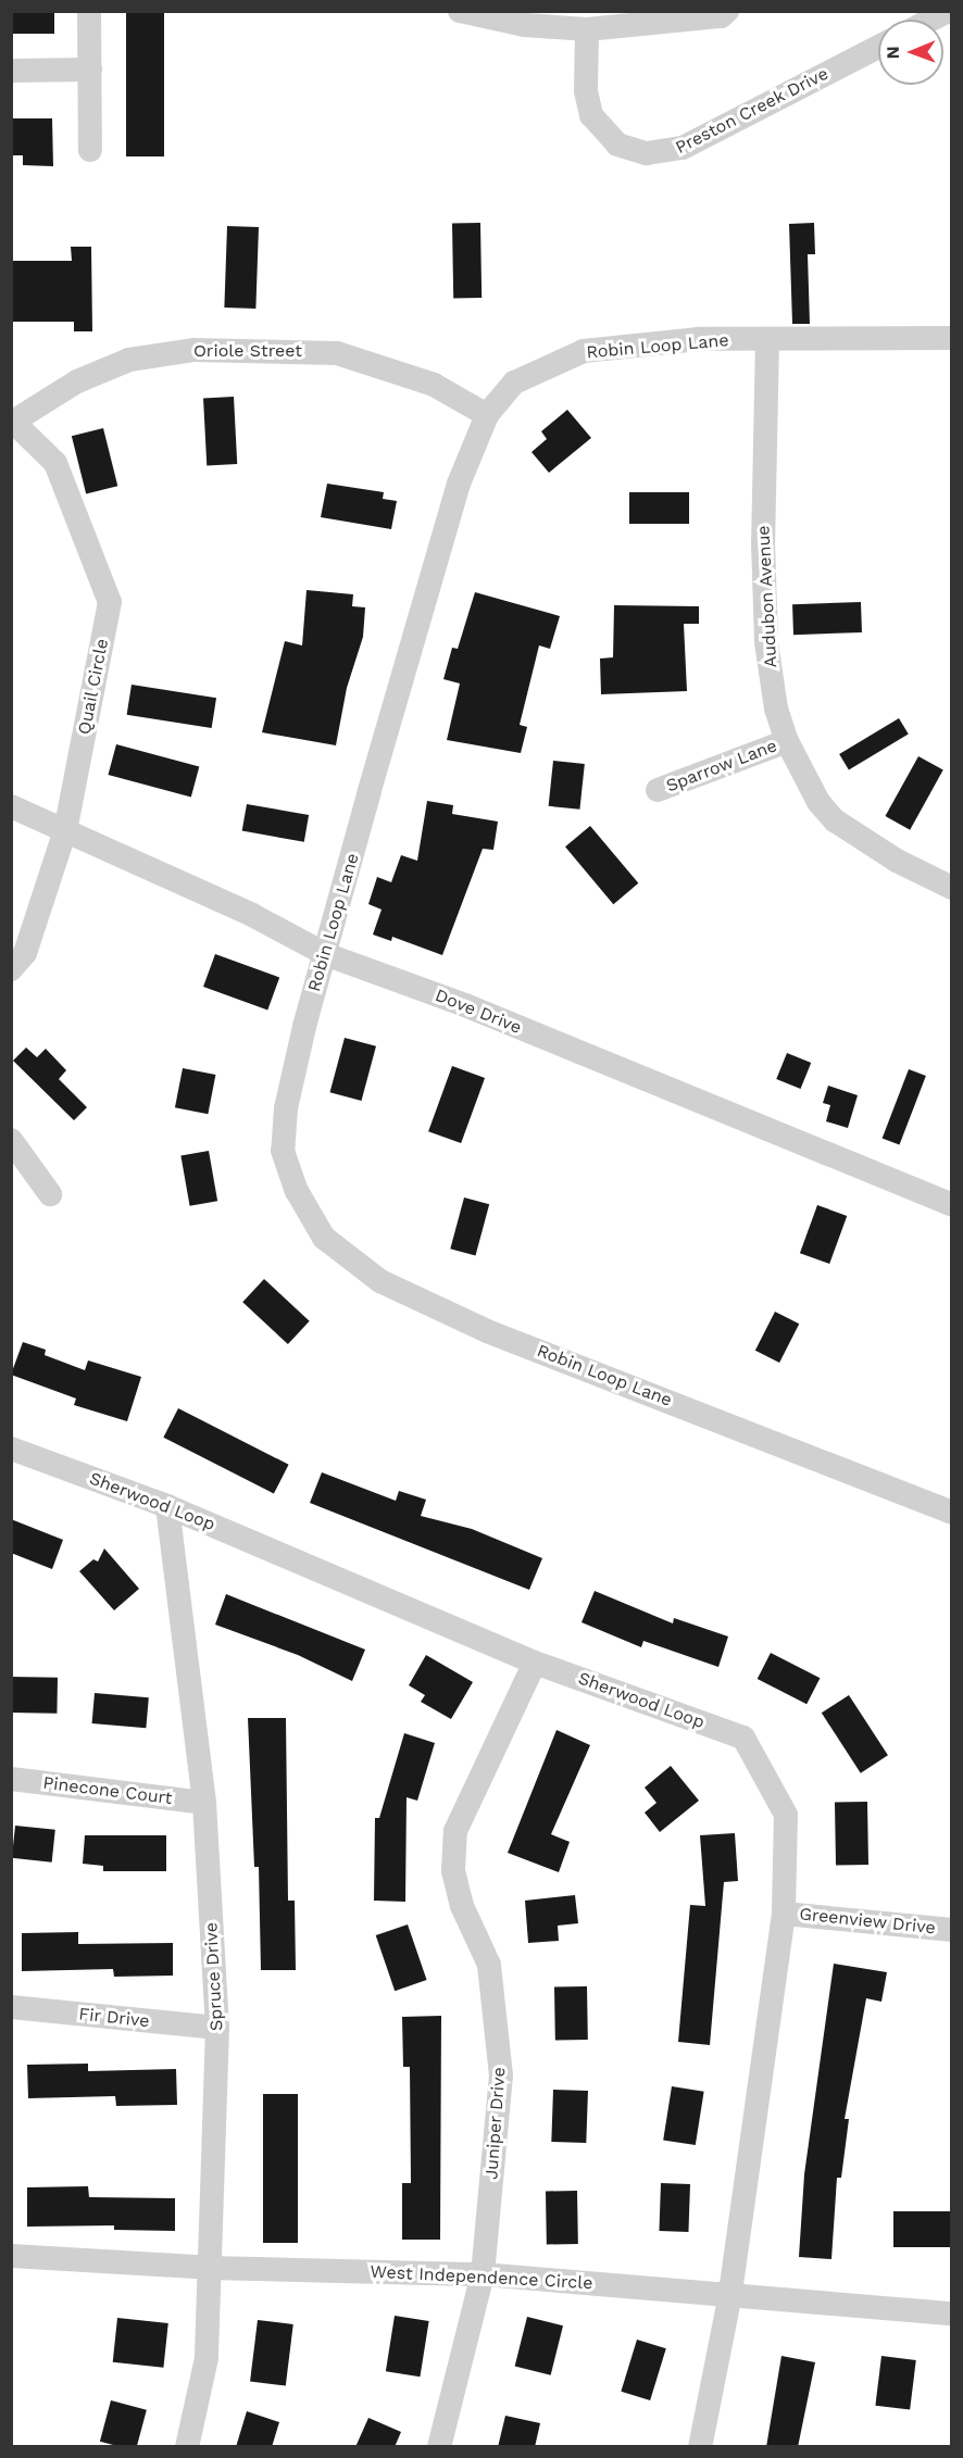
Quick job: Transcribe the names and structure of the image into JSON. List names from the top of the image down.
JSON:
{
  "streets": {
    "street": [
      "Preston Creek Drive",
      "Robin Loop Lane",
      "Oriole Street",
      "Audubon Avenue",
      "Quail Circle",
      "Sparrow Lane",
      "Dove Drive",
      "Sherwood Loop",
      "Pinecone Court",
      "Greenview Drive",
      "Spruce Drive",
      "Fir Drive",
      "Juniper Drive",
      "West Independence Circle"
    ]
  },
  "crossings": [
    ["Robin Loop Lane", "Oriole Street"],
    ["Robin Loop Lane", "Audubon Avenue"],
    ["Robin Loop Lane", "Dove Drive"],
    ["Oriole Street", "Quail Circle"],
    ["Audubon Avenue", "Sparrow Lane"],
    ["Quail Circle", "Dove Drive"],
    ["Sherwood Loop", "Greenview Drive"],
    ["Sherwood Loop", "Spruce Drive"],
    ["Sherwood Loop", "Juniper Drive"],
    ["Sherwood Loop", "West Independence Circle"],
    ["Pinecone Court", "Spruce Drive"],
    ["Spruce Drive", "Fir Drive"],
    ["Spruce Drive", "West Independence Circle"],
    ["Juniper Drive", "West Independence Circle"]
  ],
  "north": "left"
}
